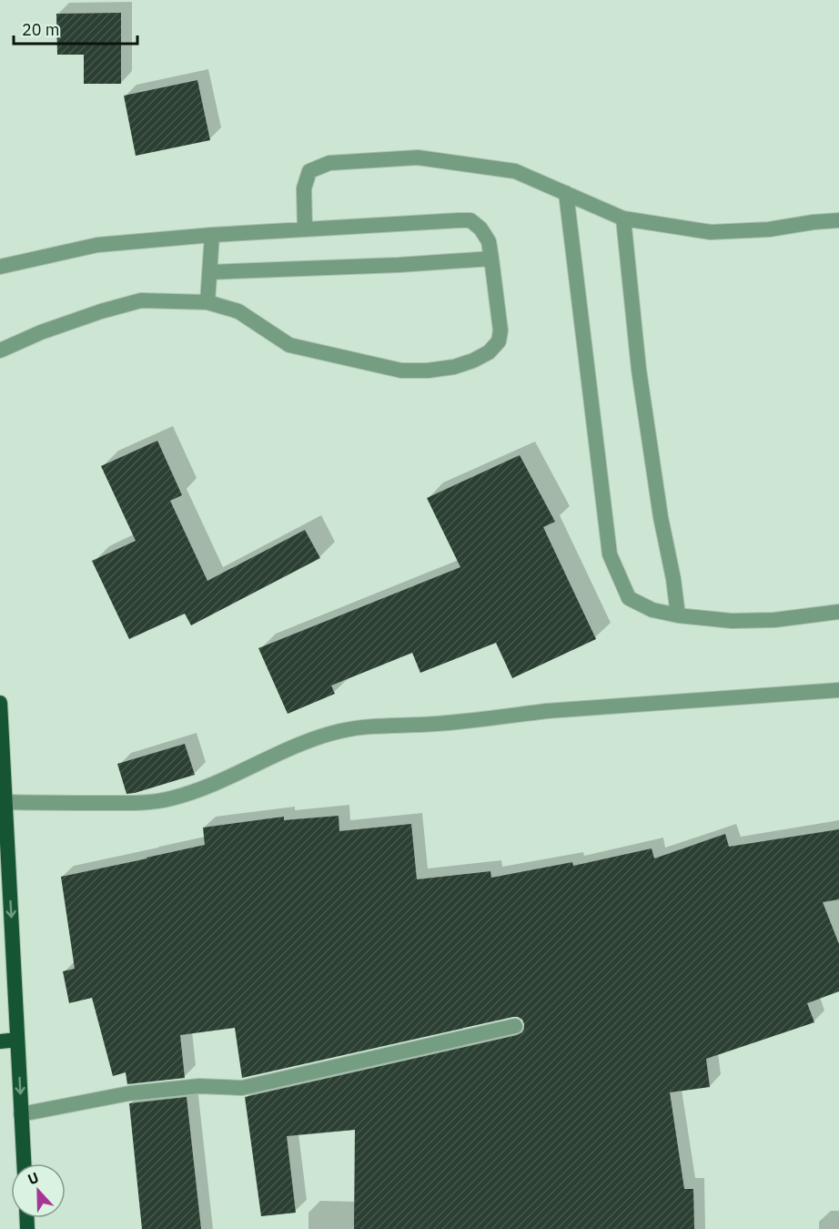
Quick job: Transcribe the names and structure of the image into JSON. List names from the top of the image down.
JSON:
{
  "scale_bar": "20 m",
  "north": "top"
}
